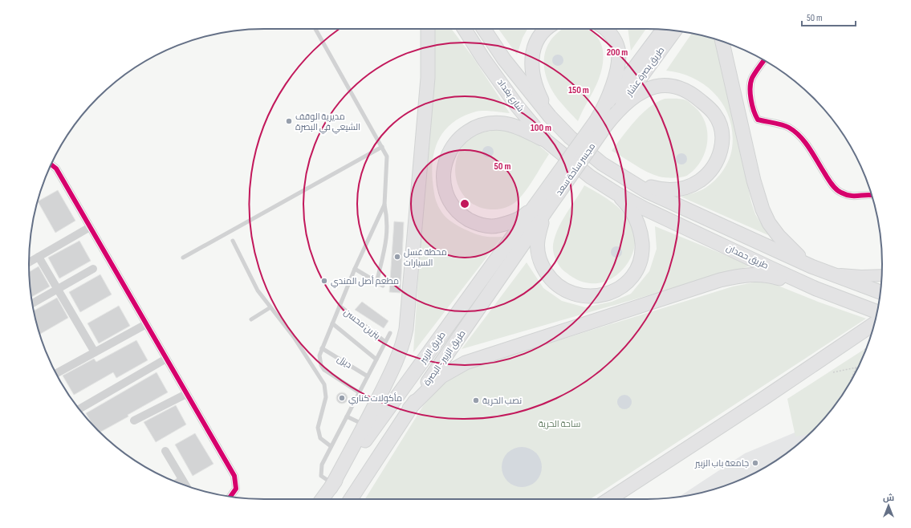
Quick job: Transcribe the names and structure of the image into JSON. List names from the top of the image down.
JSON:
{
  "streets": {
    "highway": [
      "شارع بغداد",
      "مجسر ساحة سعد",
      "طريق حمدان",
      "طريق الزبير",
      "طريق الزبير - البصرة"
    ],
    "main road": ["طريق بصرة عشار"],
    "lane": ["بنزين محسن", "ديزل"]
  },
  "crossings": [
    ["طريق بصرة عشار", "مجسر ساحة سعد"],
    ["شارع بغداد", "طريق حمدان"],
    ["مجسر ساحة سعد", "طريق الزبير"],
    ["مجسر ساحة سعد", "طريق الزبير - البصرة"],
    ["طريق الزبير", "طريق الزبير - البصرة"]
  ],
  "parks": ["ساحة الحرية"],
  "places": [
    "مديرية الوقف الشيعي في البصرة",
    "محطة غسل السيارات",
    "مطعم أصل المندي",
    "مأكولات كناري",
    "نصب الحرية",
    "جامعة باب الزبير"
  ],
  "scale_bar": "50 m",
  "north": "top",
  "rings": [
    "200 m",
    "150 m",
    "100 m",
    "50 m"
  ]
}
